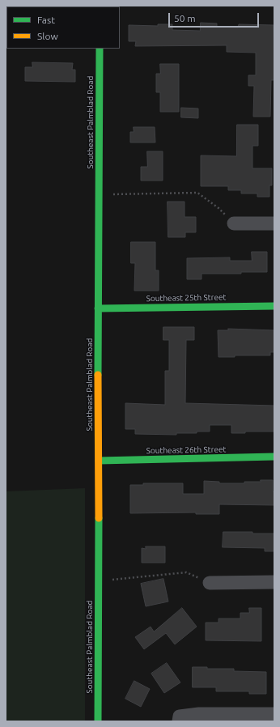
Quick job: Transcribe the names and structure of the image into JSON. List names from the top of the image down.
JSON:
{
  "streets": {
    "street": ["Southeast Palmblad Road", "Southeast 25th Street", "Southeast 26th Street"]
  },
  "crossings": [
    ["Southeast Palmblad Road", "Southeast 25th Street"],
    ["Southeast Palmblad Road", "Southeast 26th Street"]
  ],
  "legend": ["Fast", "Slow"],
  "scale_bar": "50 m"
}
